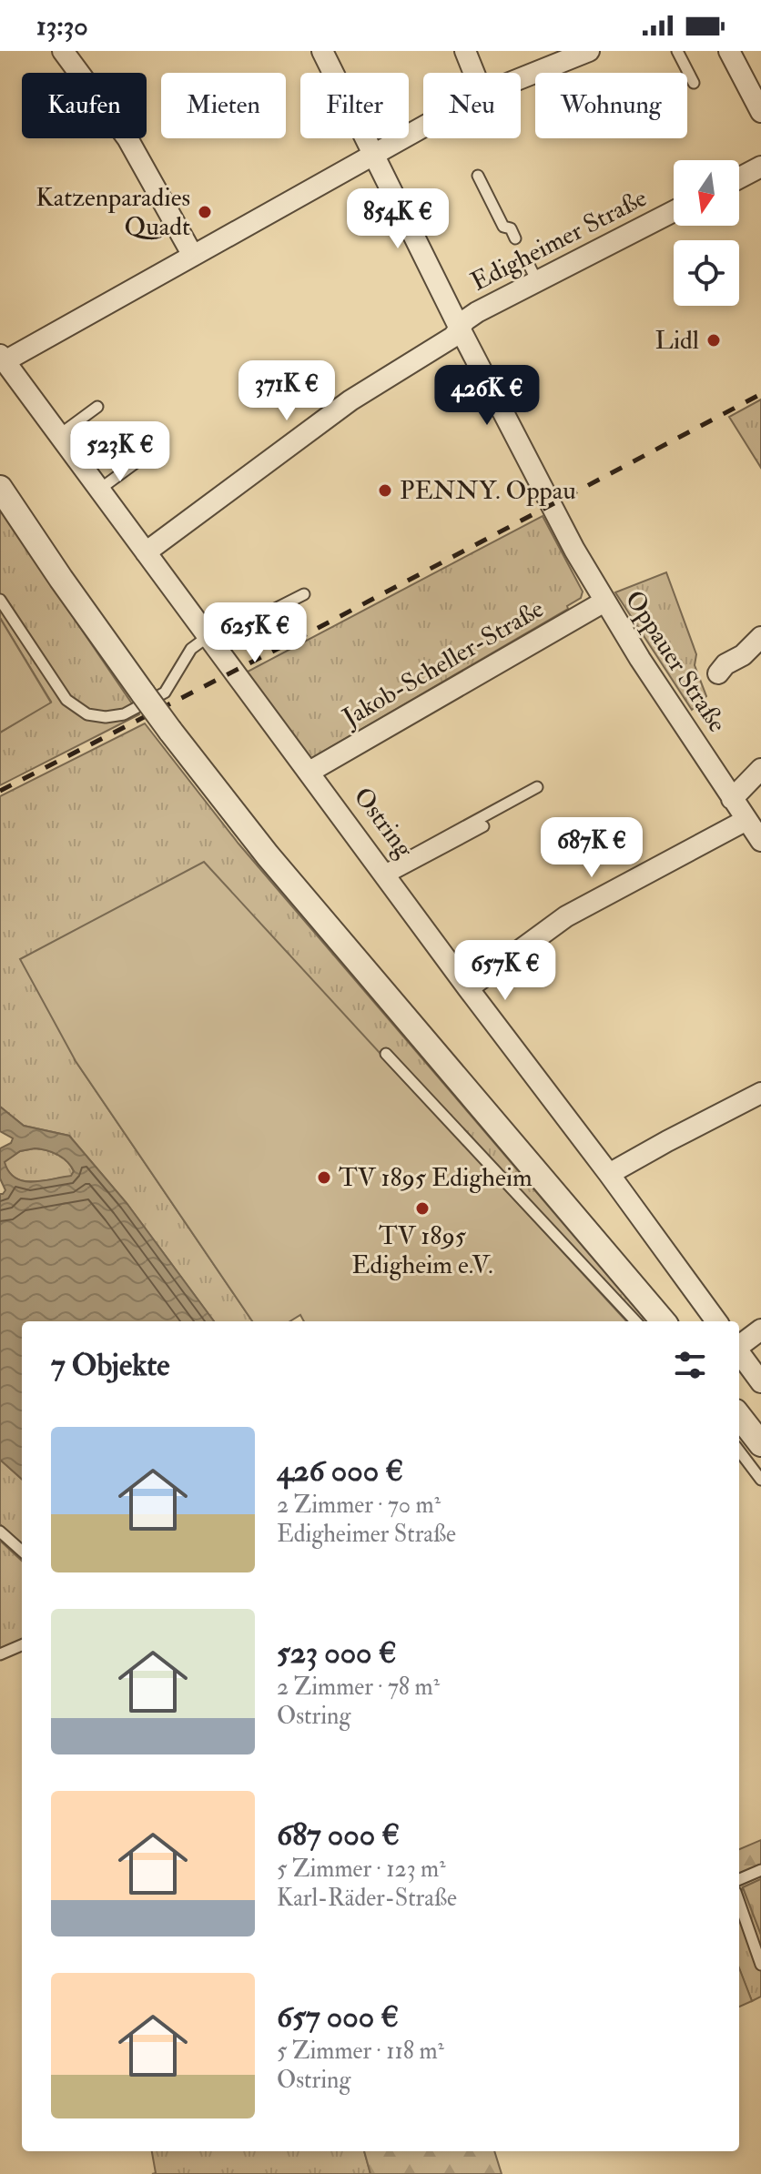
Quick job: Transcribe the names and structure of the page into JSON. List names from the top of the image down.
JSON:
{
  "streets": {
    "street": [
      "Edigheimer Straße",
      "Oppauer Straße",
      "Jakob-Scheller-Straße",
      "Ostring"
    ]
  },
  "crossings": [
    ["Edigheimer Straße", "Oppauer Straße"],
    ["Oppauer Straße", "Jakob-Scheller-Straße"],
    ["Jakob-Scheller-Straße", "Ostring"]
  ],
  "places": [
    "Katzenparadies Quadt",
    "Lidl",
    "PENNY. Oppau",
    "TV 1895 Edigheim",
    "TV 1895 Edigheim e.V."
  ],
  "north": "bottom",
  "page": {
    "status": "13:30",
    "chip": [
      "Kaufen",
      "Mieten",
      "Filter",
      "Neu",
      "Wohnung"
    ],
    "price": [
      "854K €",
      "371K €",
      "426K €",
      "523K €",
      "625K €",
      "687K €",
      "657K €"
    ],
    "heading": "7 Objekte",
    "list": [
      {
        "name": "426 000 €",
        "note": "2 Zimmer · 70 m² · Edigheimer Straße"
      },
      {
        "name": "523 000 €",
        "note": "2 Zimmer · 78 m² · Ostring"
      },
      {
        "name": "687 000 €",
        "note": "5 Zimmer · 123 m² · Karl-Räder-Straße"
      },
      {
        "name": "657 000 €",
        "note": "5 Zimmer · 118 m² · Ostring"
      }
    ]
  }
}
